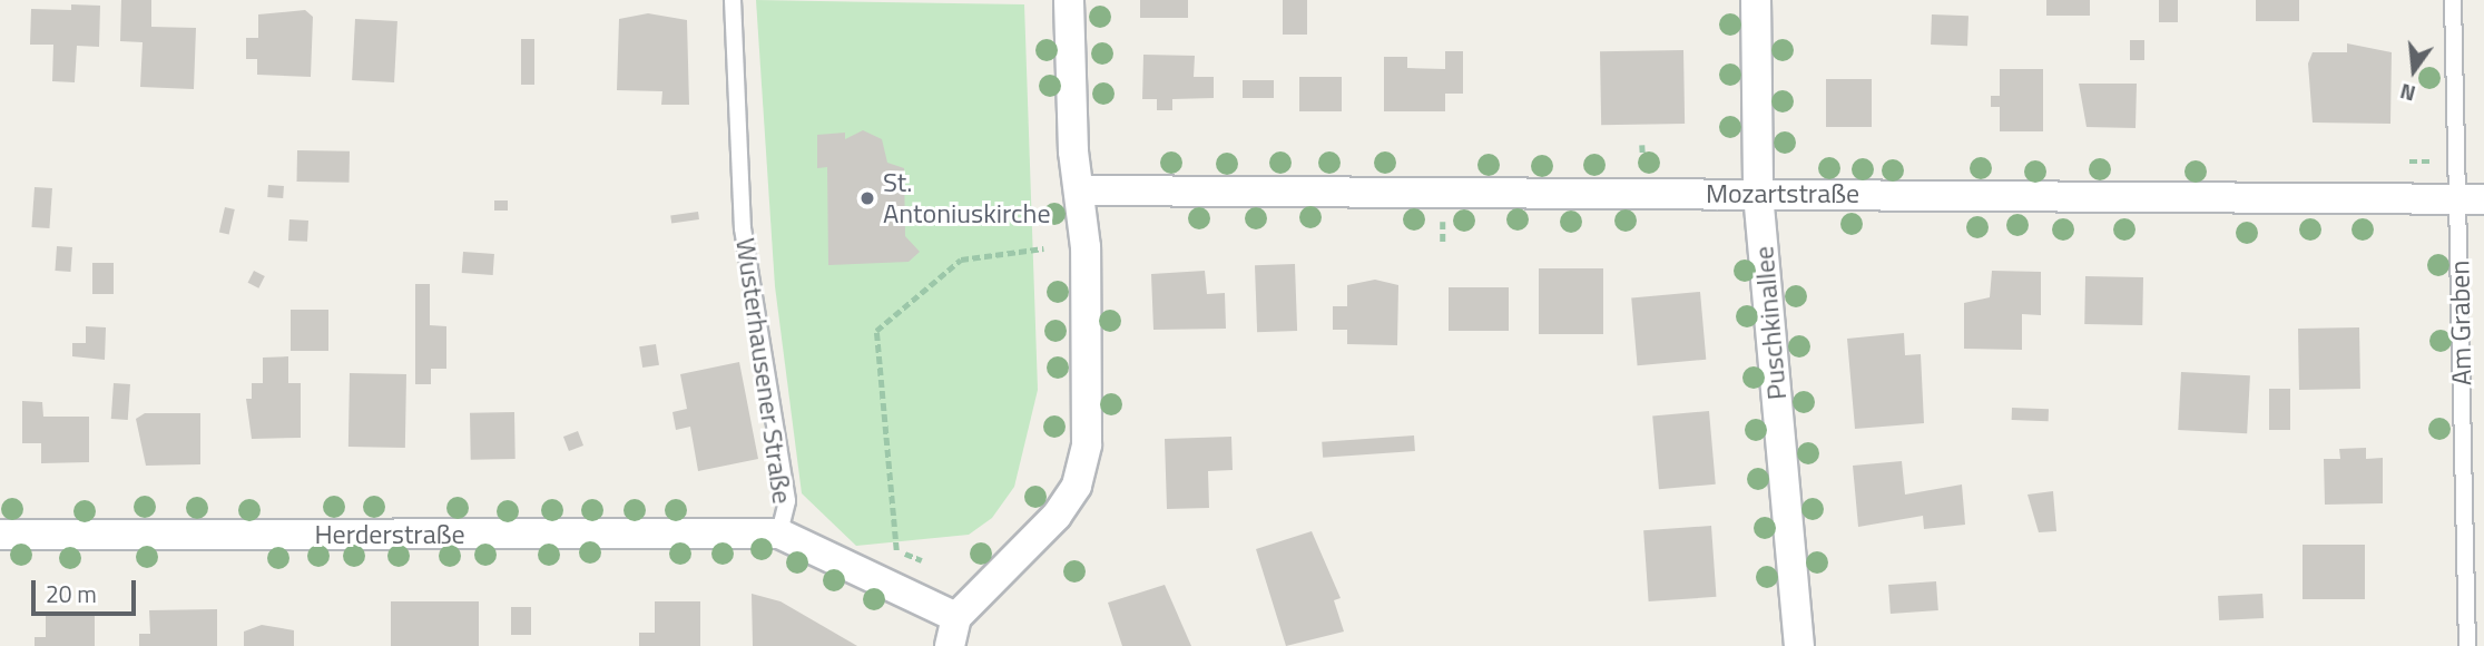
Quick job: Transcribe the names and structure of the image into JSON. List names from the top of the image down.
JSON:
{
  "streets": {
    "street": [
      "Mozartstraße",
      "Puschkinallee",
      "Wusterhausener Straße",
      "Herderstraße"
    ],
    "lane": ["Am Graben"]
  },
  "crossings": [
    ["Mozartstraße", "Puschkinallee"],
    ["Mozartstraße", "Am Graben"],
    ["Wusterhausener Straße", "Herderstraße"]
  ],
  "places": ["St. Antoniuskirche"],
  "scale_bar": "20 m",
  "north": "bottom"
}
